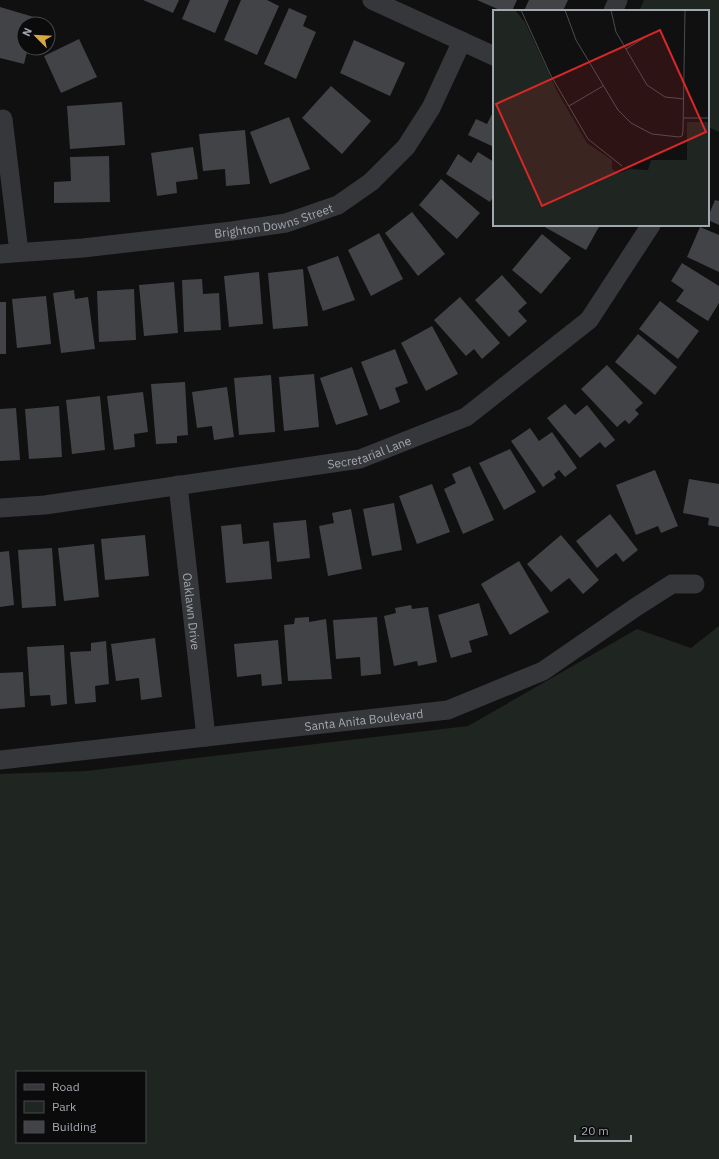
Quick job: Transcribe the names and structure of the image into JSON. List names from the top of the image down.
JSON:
{
  "streets": {
    "street": [
      "Brighton Downs Street",
      "Secretarial Lane",
      "Oaklawn Drive",
      "Santa Anita Boulevard"
    ]
  },
  "crossings": [
    ["Secretarial Lane", "Oaklawn Drive"],
    ["Oaklawn Drive", "Santa Anita Boulevard"]
  ],
  "legend": ["Road", "Park", "Building"],
  "scale_bar": "20 m",
  "north": "top left"
}
